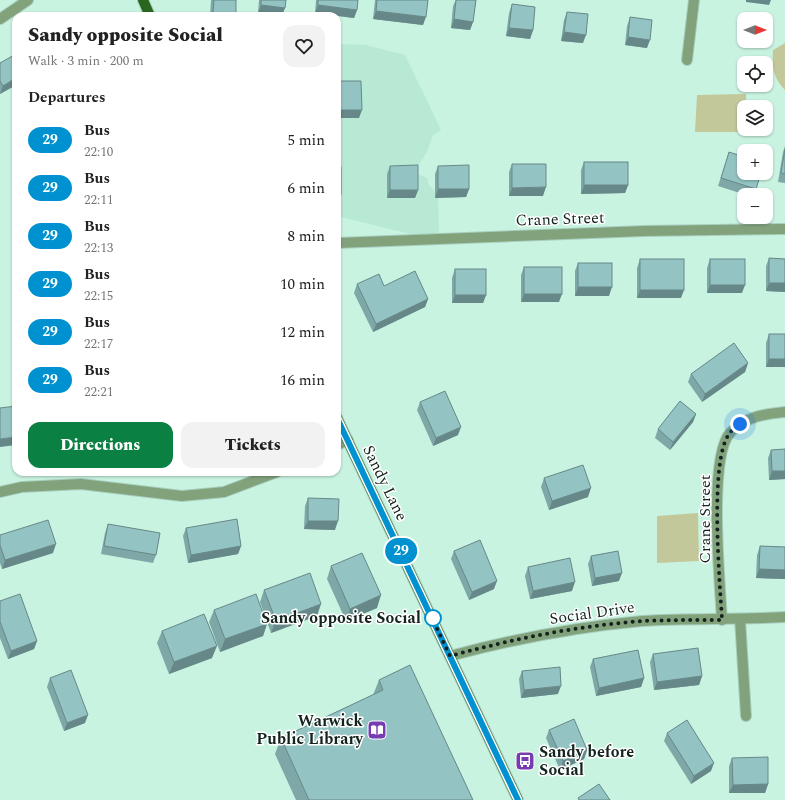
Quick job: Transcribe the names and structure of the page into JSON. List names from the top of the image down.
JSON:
{
  "streets": {
    "main road": ["Sandy Lane"],
    "street": ["Crane Street", "Social Drive"]
  },
  "crossings": [
    ["Crane Street", "Social Drive"],
    ["Sandy Lane", "Social Drive"]
  ],
  "places": {
    "other": ["Sandy opposite Social"],
    "library": ["Warwick Public Library"],
    "bus stop": ["Sandy before Social"]
  },
  "lines": ["bus line 29"],
  "north": "right",
  "page": {
    "on_map": "29",
    "map_buttons": ["+", "−"],
    "heading": [
      ["Sandy opposite Social", "Walk · 3 min · 200 m"],
      "Departures"
    ],
    "list": [
      {
        "mark": "29",
        "name": "Bus",
        "note": "22:10",
        "value": "5 min"
      },
      {
        "mark": "29",
        "name": "Bus",
        "note": "22:11",
        "value": "6 min"
      },
      {
        "mark": "29",
        "name": "Bus",
        "note": "22:13",
        "value": "8 min"
      },
      {
        "mark": "29",
        "name": "Bus",
        "note": "22:15",
        "value": "10 min"
      },
      {
        "mark": "29",
        "name": "Bus",
        "note": "22:17",
        "value": "12 min"
      },
      {
        "mark": "29",
        "name": "Bus",
        "note": "22:21",
        "value": "16 min"
      }
    ],
    "buttons": ["Directions", "Tickets"]
  }
}
